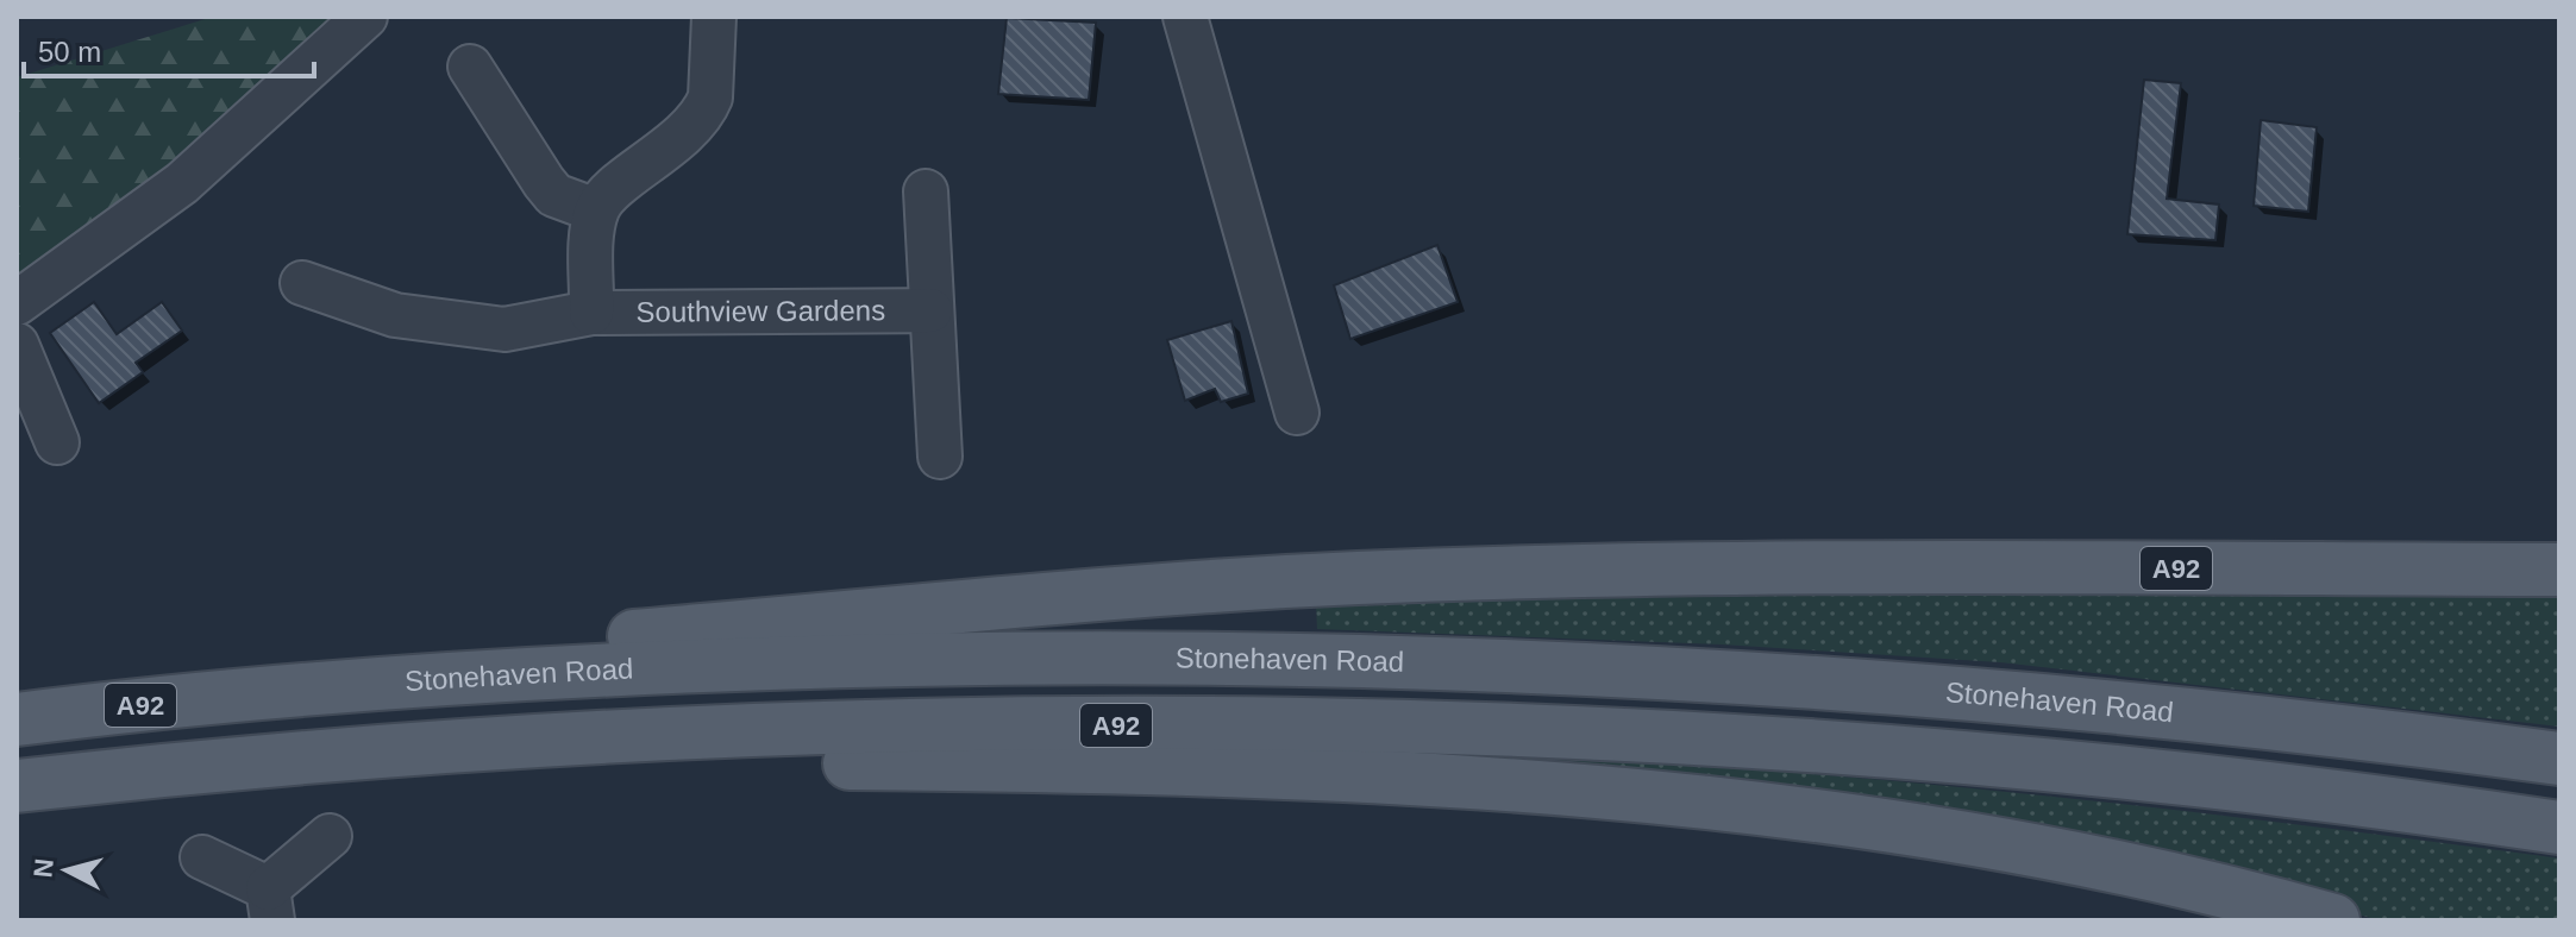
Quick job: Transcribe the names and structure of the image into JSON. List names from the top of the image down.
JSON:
{
  "streets": {
    "main road": ["A92", "Stonehaven Road"],
    "street": ["Southview Gardens"]
  },
  "crossings": [
    ["A92", "Stonehaven Road"]
  ],
  "scale_bar": "50 m",
  "north": "left"
}
